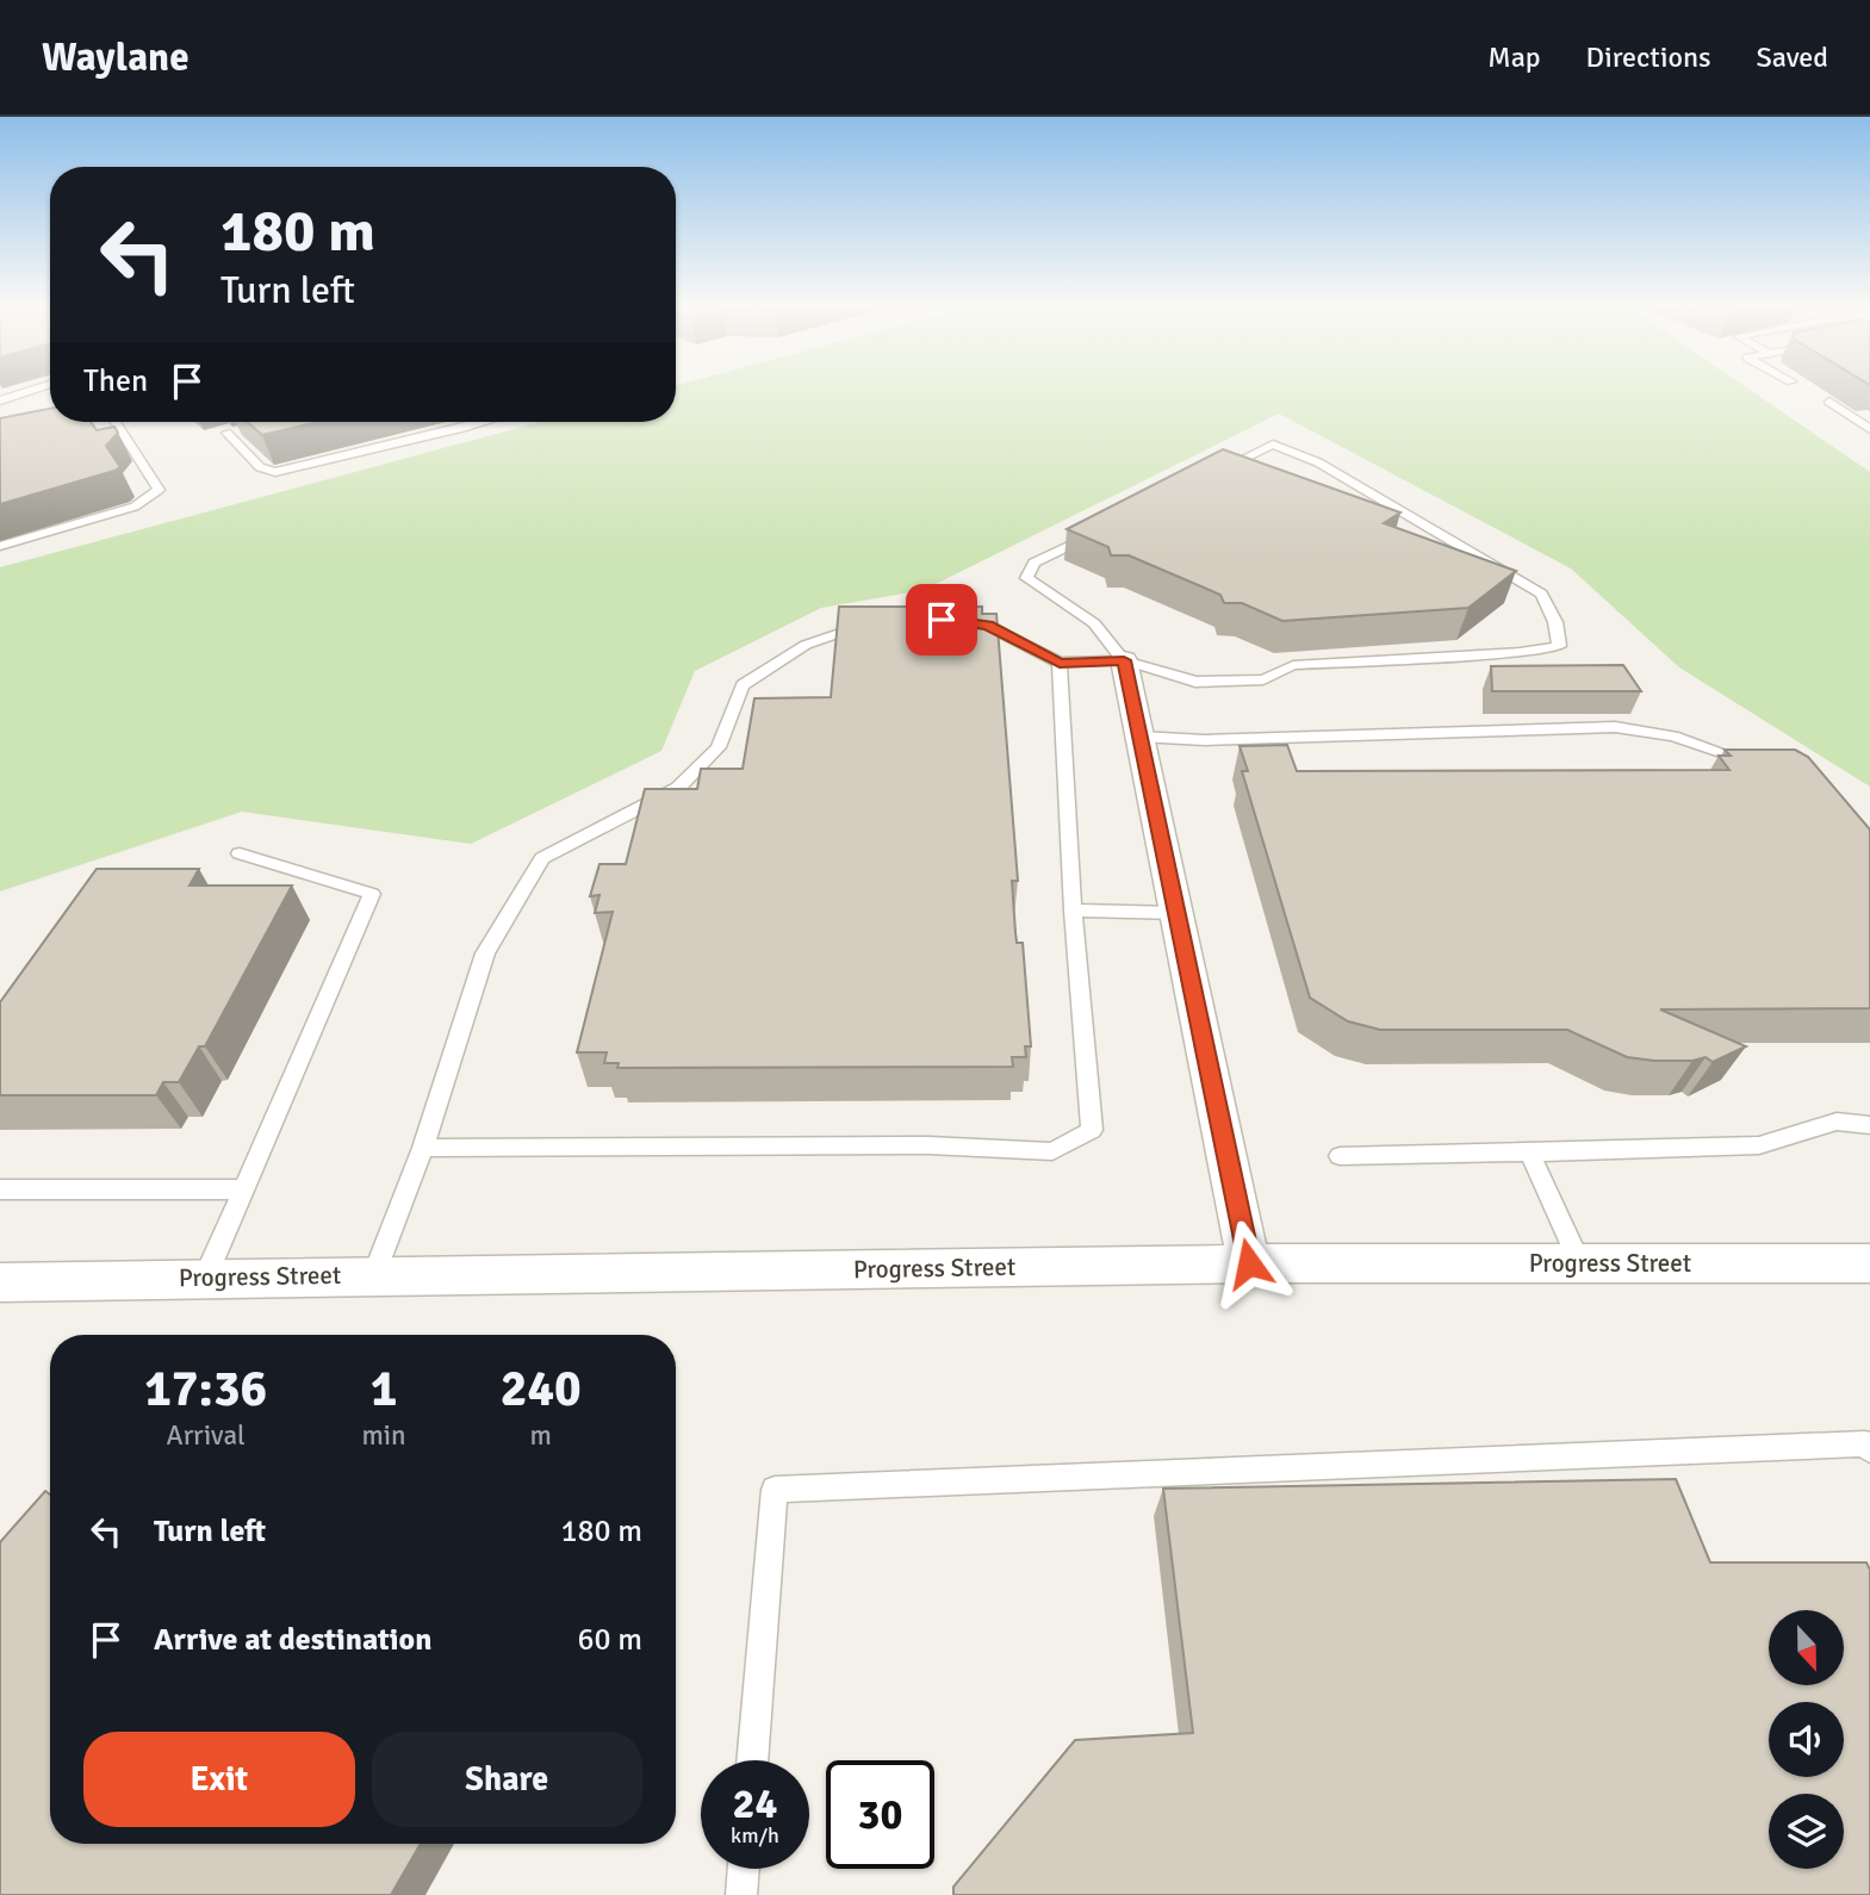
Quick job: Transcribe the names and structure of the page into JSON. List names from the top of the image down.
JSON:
{
  "streets": {
    "street": ["Progress Street"]
  },
  "north": "bottom",
  "page": {
    "header": "Waylane",
    "nav": ["Map", "Directions", "Saved"],
    "turn": ["180 m", "Turn left"],
    "then": "Then",
    "eta": [
      "17:36",
      "Arrival",
      "1",
      "min",
      "240",
      "m"
    ],
    "list": [
      {
        "name": "Turn left",
        "value": "180 m"
      },
      {
        "name": "Arrive at destination",
        "value": "60 m"
      }
    ],
    "buttons": ["Exit", "Share"],
    "speed": "24 km/h",
    "limit": "30"
  }
}
